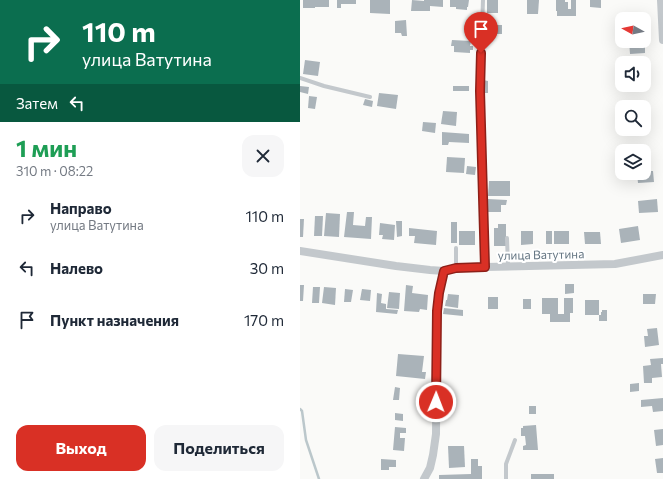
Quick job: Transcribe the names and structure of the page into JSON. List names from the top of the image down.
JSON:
{
  "streets": {
    "street": ["улица Ватутина"]
  },
  "north": "left",
  "page": {
    "turn": ["110 m", "улица Ватутина"],
    "then": "Затем",
    "heading": ["1 мин", "310 m · 08:22"],
    "list": [
      {
        "name": "Направо",
        "note": "улица Ватутина",
        "value": "110 m"
      },
      {
        "name": "Налево",
        "value": "30 m"
      },
      {
        "name": "Пункт назначения",
        "value": "170 m"
      }
    ],
    "buttons": ["Выход", "Поделиться"]
  }
}
